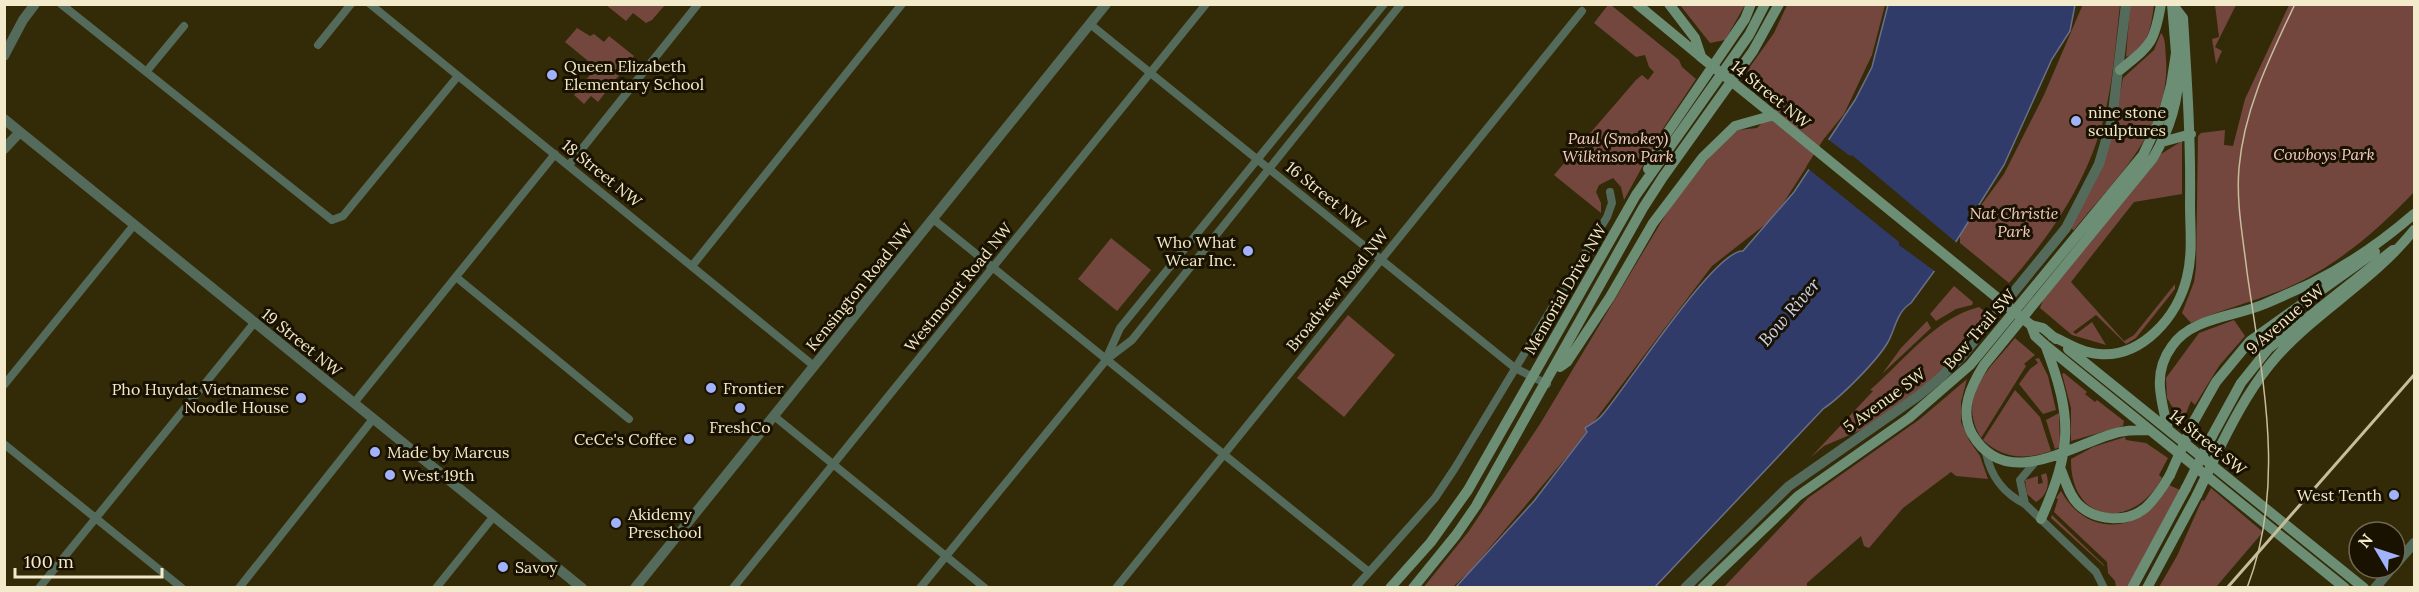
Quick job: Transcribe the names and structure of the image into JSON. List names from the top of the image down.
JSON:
{
  "streets": {
    "main road": [
      "14 Street NW",
      "Memorial Drive NW",
      "9 Avenue SW",
      "Bow Trail SW",
      "14 Street SW"
    ],
    "street": [
      "18 Street NW",
      "16 Street NW",
      "Kensington Road NW",
      "Westmount Road NW",
      "Broadview Road NW",
      "19 Street NW",
      "5 Avenue SW"
    ]
  },
  "crossings": [
    ["14 Street NW", "14 Street SW"],
    ["18 Street NW", "Kensington Road NW"],
    ["16 Street NW", "Kensington Road NW"],
    ["16 Street NW", "Westmount Road NW"],
    ["16 Street NW", "Memorial Drive NW"],
    ["16 Street NW", "Broadview Road NW"]
  ],
  "water": ["Bow River"],
  "parks": ["Paul (Smokey) Wilkinson Park", "Cowboys Park", "Nat Christie Park"],
  "places": [
    "Queen Elizabeth Elementary School",
    "nine stone sculptures",
    "Who What Wear Inc.",
    "Frontier",
    "Pho Huydat Vietnamese Noodle House",
    "FreshCo",
    "CeCe's Coffee",
    "Made by Marcus",
    "West 19th",
    "West Tenth",
    "Akidemy Preschool",
    "Savoy"
  ],
  "scale_bar": "100 m",
  "north": "top left"
}
